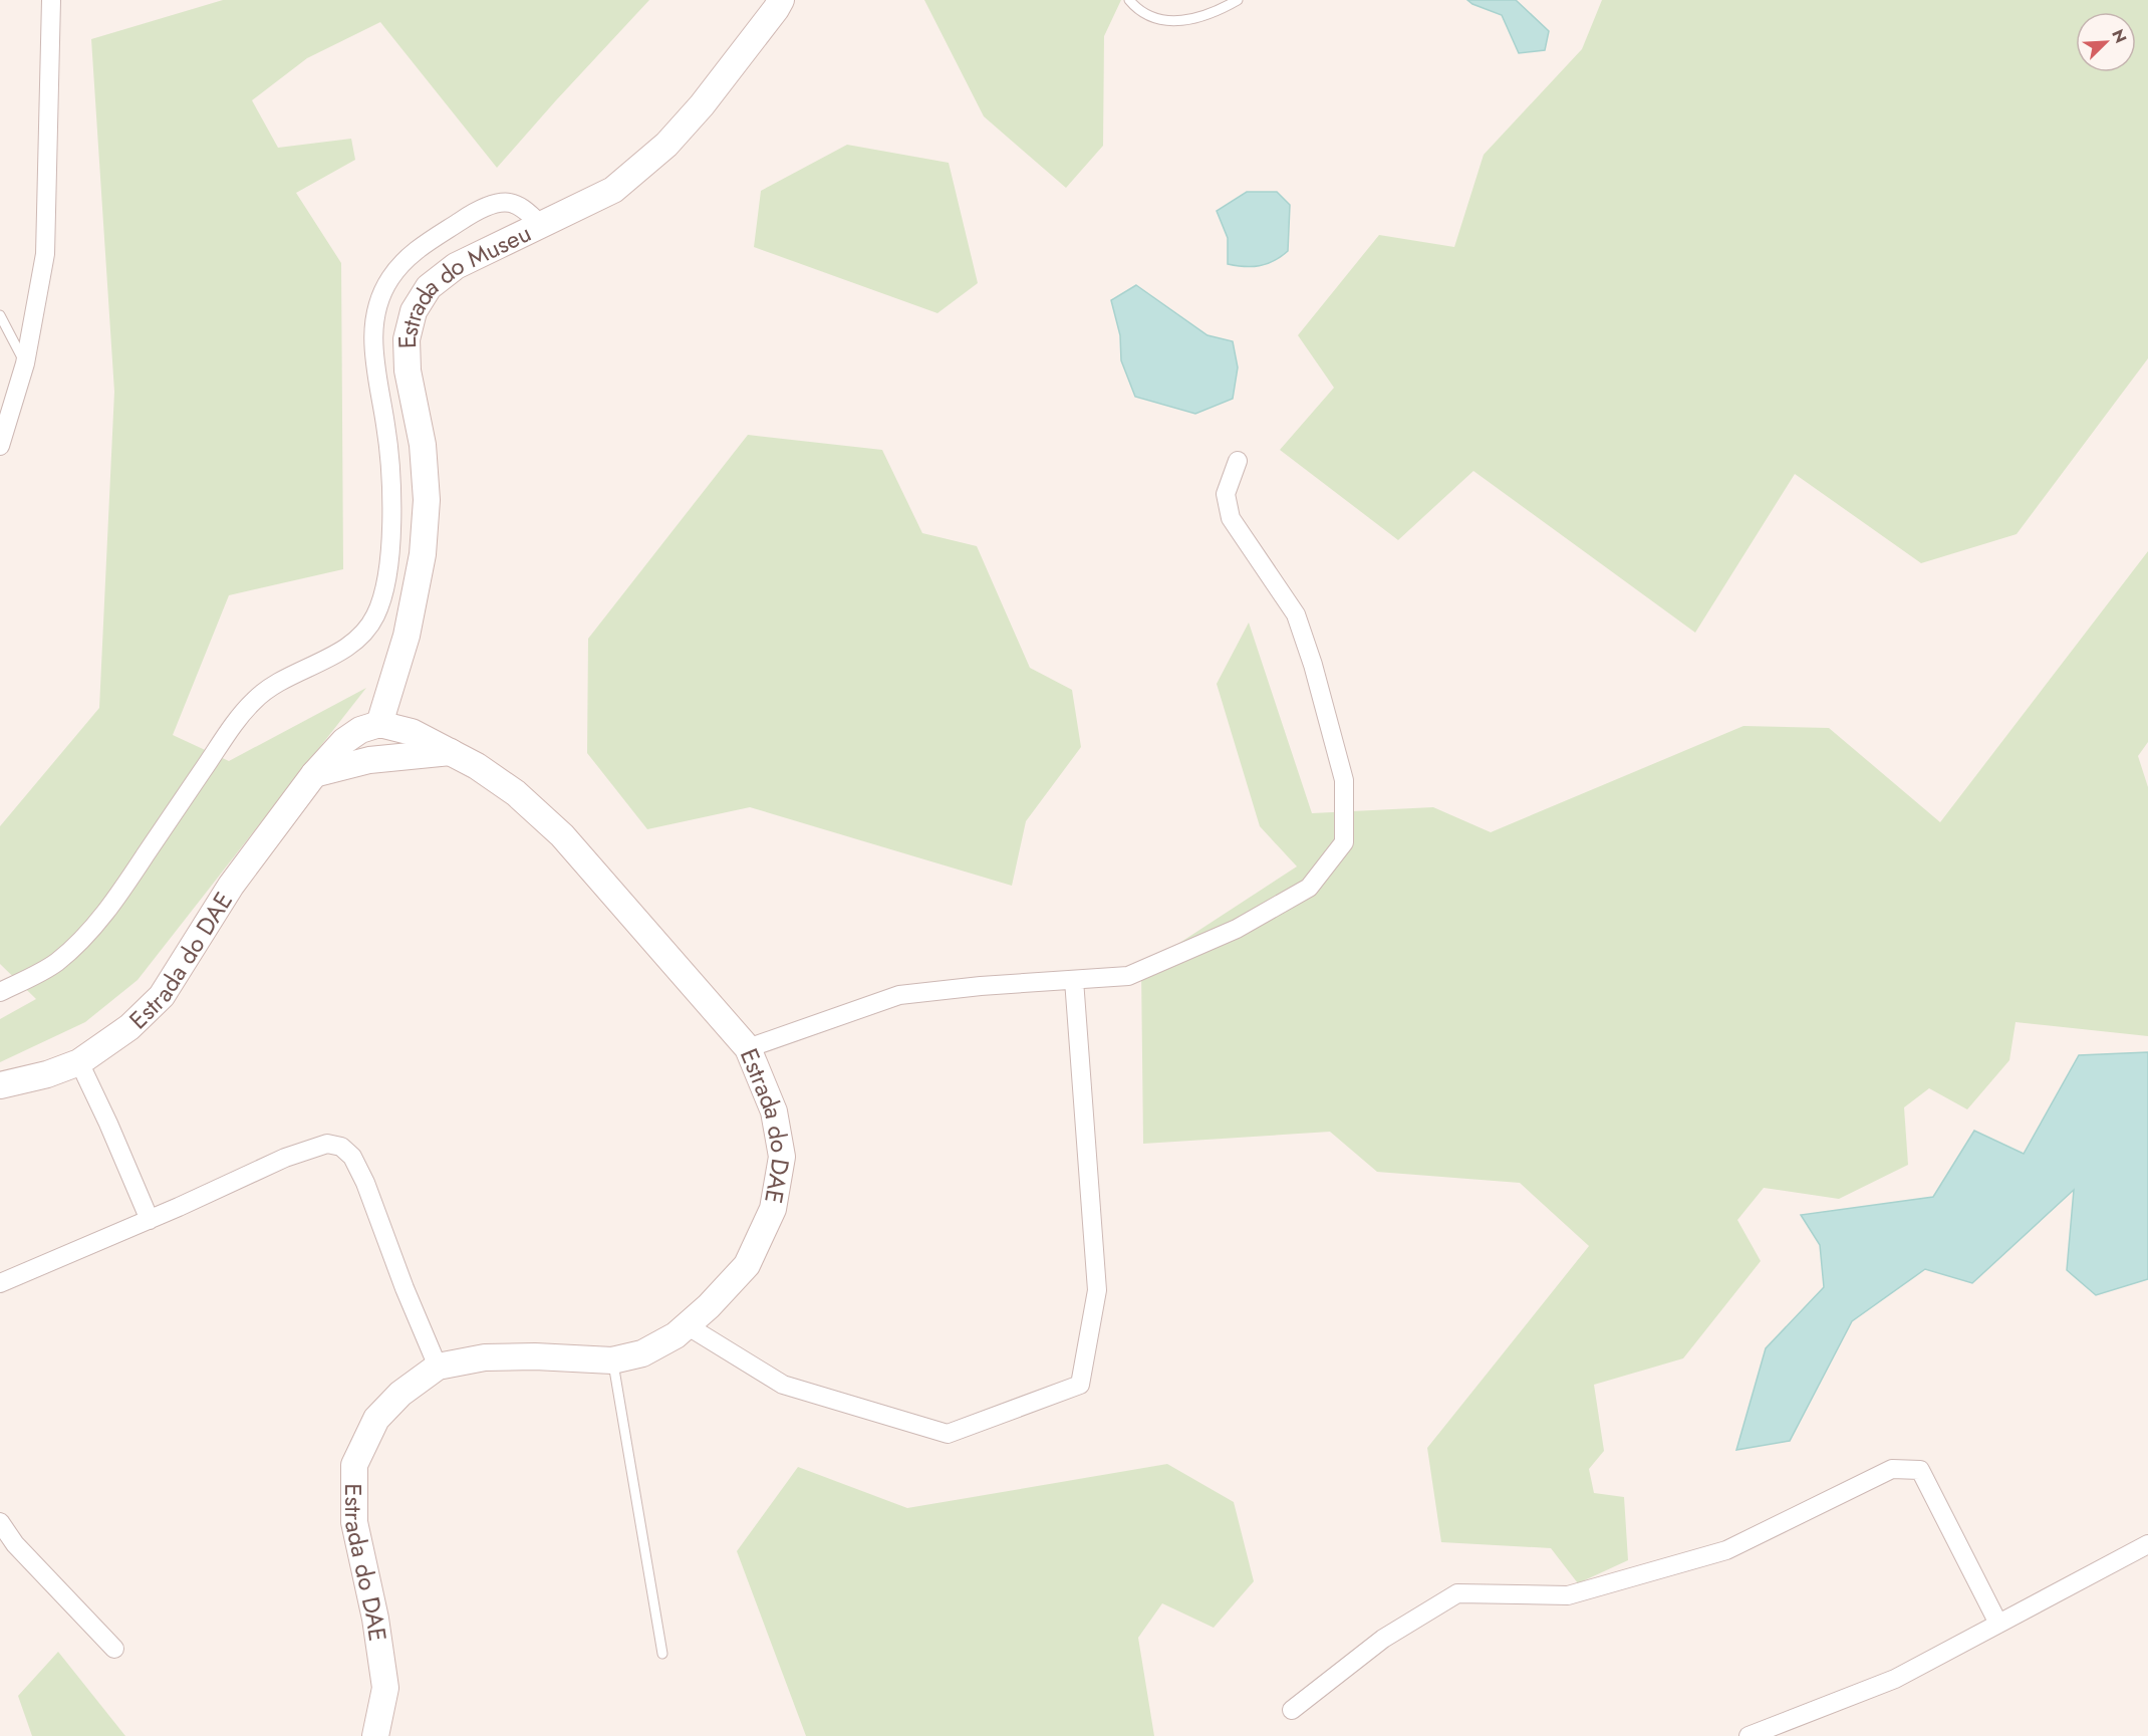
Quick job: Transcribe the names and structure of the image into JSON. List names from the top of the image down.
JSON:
{
  "streets": {
    "street": ["Estrada do Museu", "Estrada do DAE"]
  },
  "crossings": [
    ["Estrada do Museu", "Estrada do DAE"]
  ],
  "north": "top right"
}
